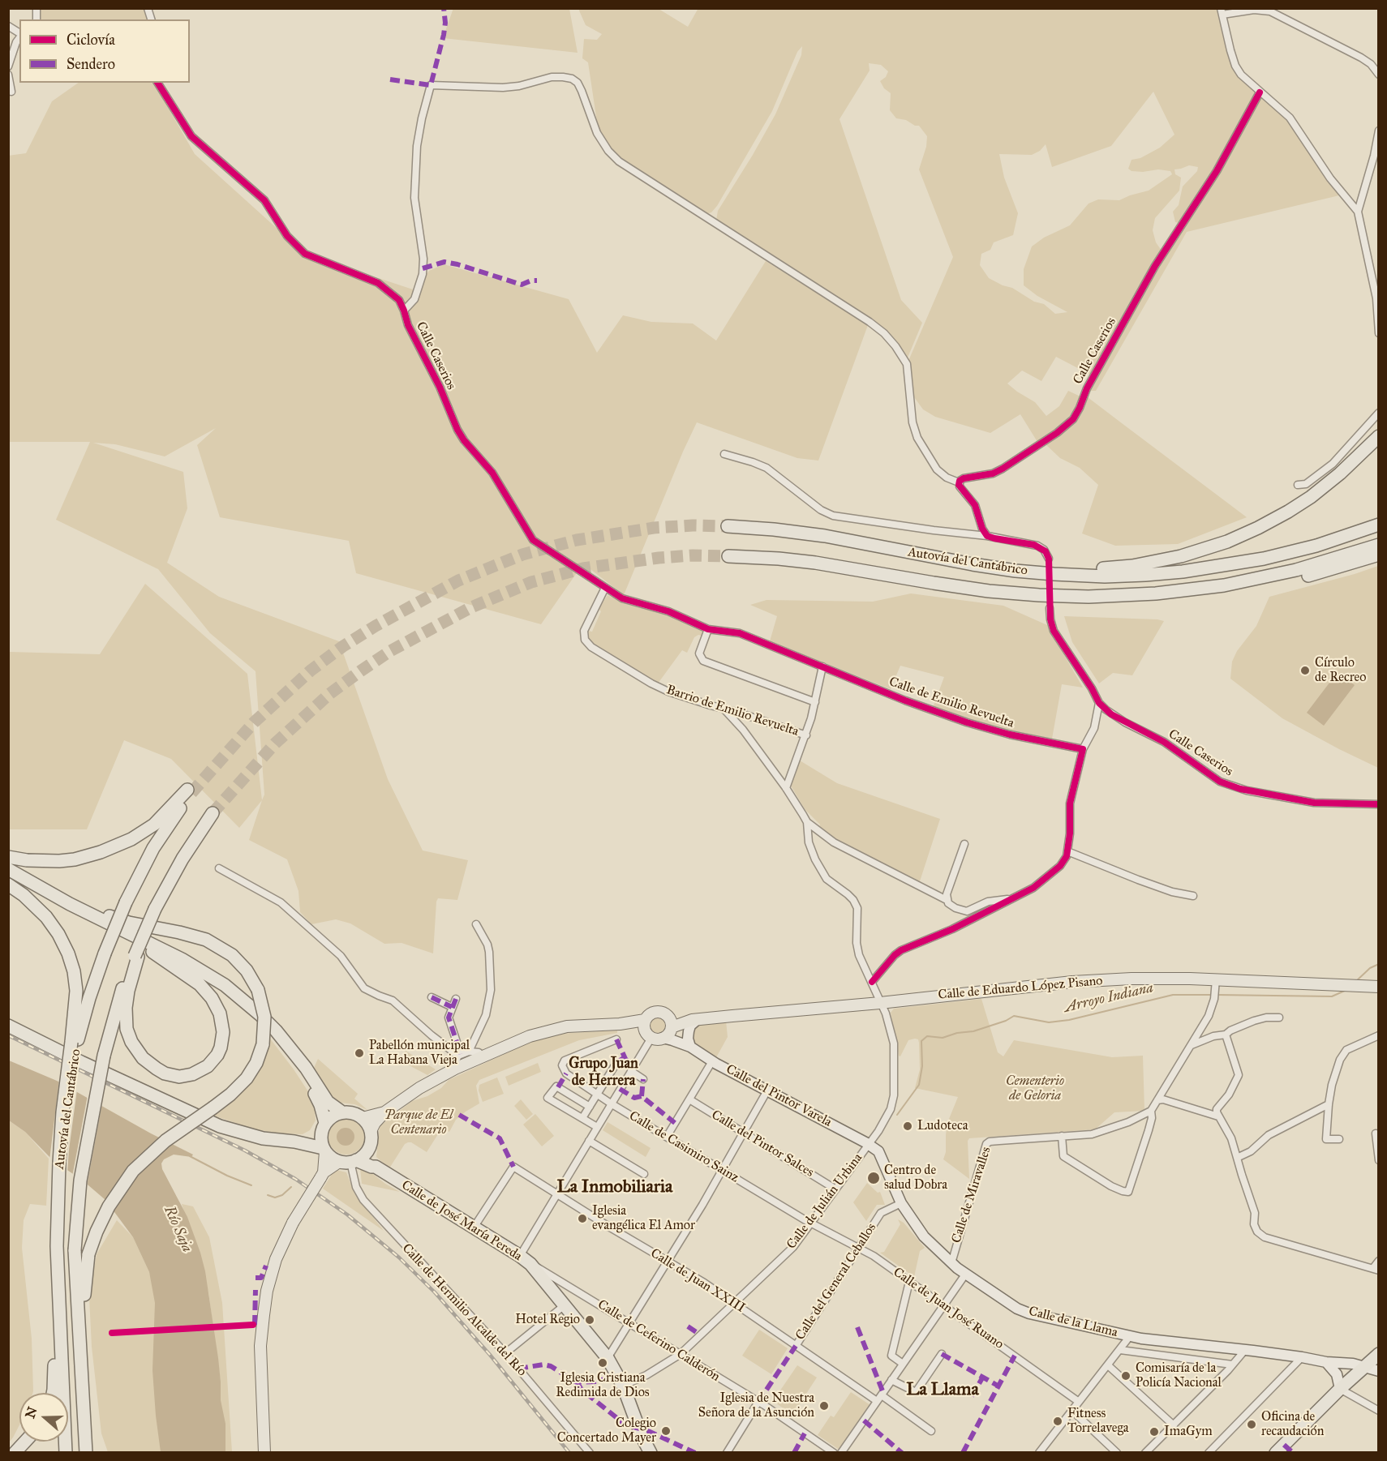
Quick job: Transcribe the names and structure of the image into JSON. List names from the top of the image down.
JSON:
{
  "streets": {
    "highway": ["Autovía del Cantábrico", "Calle de José María Pereda"],
    "main road": ["Calle de Eduardo López Pisano", "Calle del Pintor Varela", "Calle de la Llama"],
    "street": [
      "Calle Caserios",
      "Calle de Emilio Revuelta",
      "Barrio de Emilio Revuelta",
      "Calle del Pintor Salces",
      "Calle de Casimiro Sainz",
      "Calle de Miravalles",
      "Calle de Julián Urbina",
      "Calle de Juan XXIII",
      "Calle del General Ceballos",
      "Calle de Juan José Ruano",
      "Calle de Hermilio Alcalde del Río",
      "Calle de Ceferino Calderón"
    ]
  },
  "crossings": [
    ["Calle Caserios", "Barrio de Emilio Revuelta"],
    ["Calle de Eduardo López Pisano", "Calle del Pintor Varela"],
    ["Calle de Eduardo López Pisano", "Calle de Julián Urbina"],
    ["Calle del Pintor Varela", "Calle de Julián Urbina"],
    ["Calle del Pintor Varela", "Calle de la Llama"],
    ["Calle del Pintor Salces", "Calle de Julián Urbina"],
    ["Calle de Casimiro Sainz", "Calle de Julián Urbina"],
    ["Calle de Casimiro Sainz", "Calle de Juan José Ruano"],
    ["Calle de Miravalles", "Calle de la Llama"],
    ["Calle de Julián Urbina", "Calle de José María Pereda"],
    ["Calle de Julián Urbina", "Calle de Juan XXIII"],
    ["Calle de Julián Urbina", "Calle de Juan José Ruano"],
    ["Calle de Julián Urbina", "Calle de la Llama"],
    ["Calle de Julián Urbina", "Calle de Ceferino Calderón"],
    ["Calle de José María Pereda", "Calle de Juan XXIII"],
    ["Calle de José María Pereda", "Calle de Hermilio Alcalde del Río"],
    ["Calle de José María Pereda", "Calle de Ceferino Calderón"],
    ["Calle de Juan XXIII", "Calle del General Ceballos"],
    ["Calle del General Ceballos", "Calle de Juan José Ruano"],
    ["Calle del General Ceballos", "Calle de la Llama"]
  ],
  "districts": ["Grupo Juan de Herrera", "La Inmobiliaria", "La Llama"],
  "water": ["Arroyo Indiana", "Río Saja"],
  "parks": ["Cementerio de Geloria", "Parque de El Centenario"],
  "places": [
    "Círculo de Recreo",
    "Pabellón municipal La Habana Vieja",
    "Ludoteca",
    "Centro de salud Dobra",
    "Iglesia evangélica El Amor",
    "Hotel Regio",
    "Iglesia Cristiana Redimida de Dios",
    "Comisaría de la Policía Nacional",
    "Iglesia de Nuestra Señora de la Asunción",
    "Fitness Torrelavega",
    "Oficina de recaudación",
    "Colegio Concertado Mayer",
    "ImaGym"
  ],
  "legend": ["Ciclovía", "Sendero"],
  "north": "left"
}
